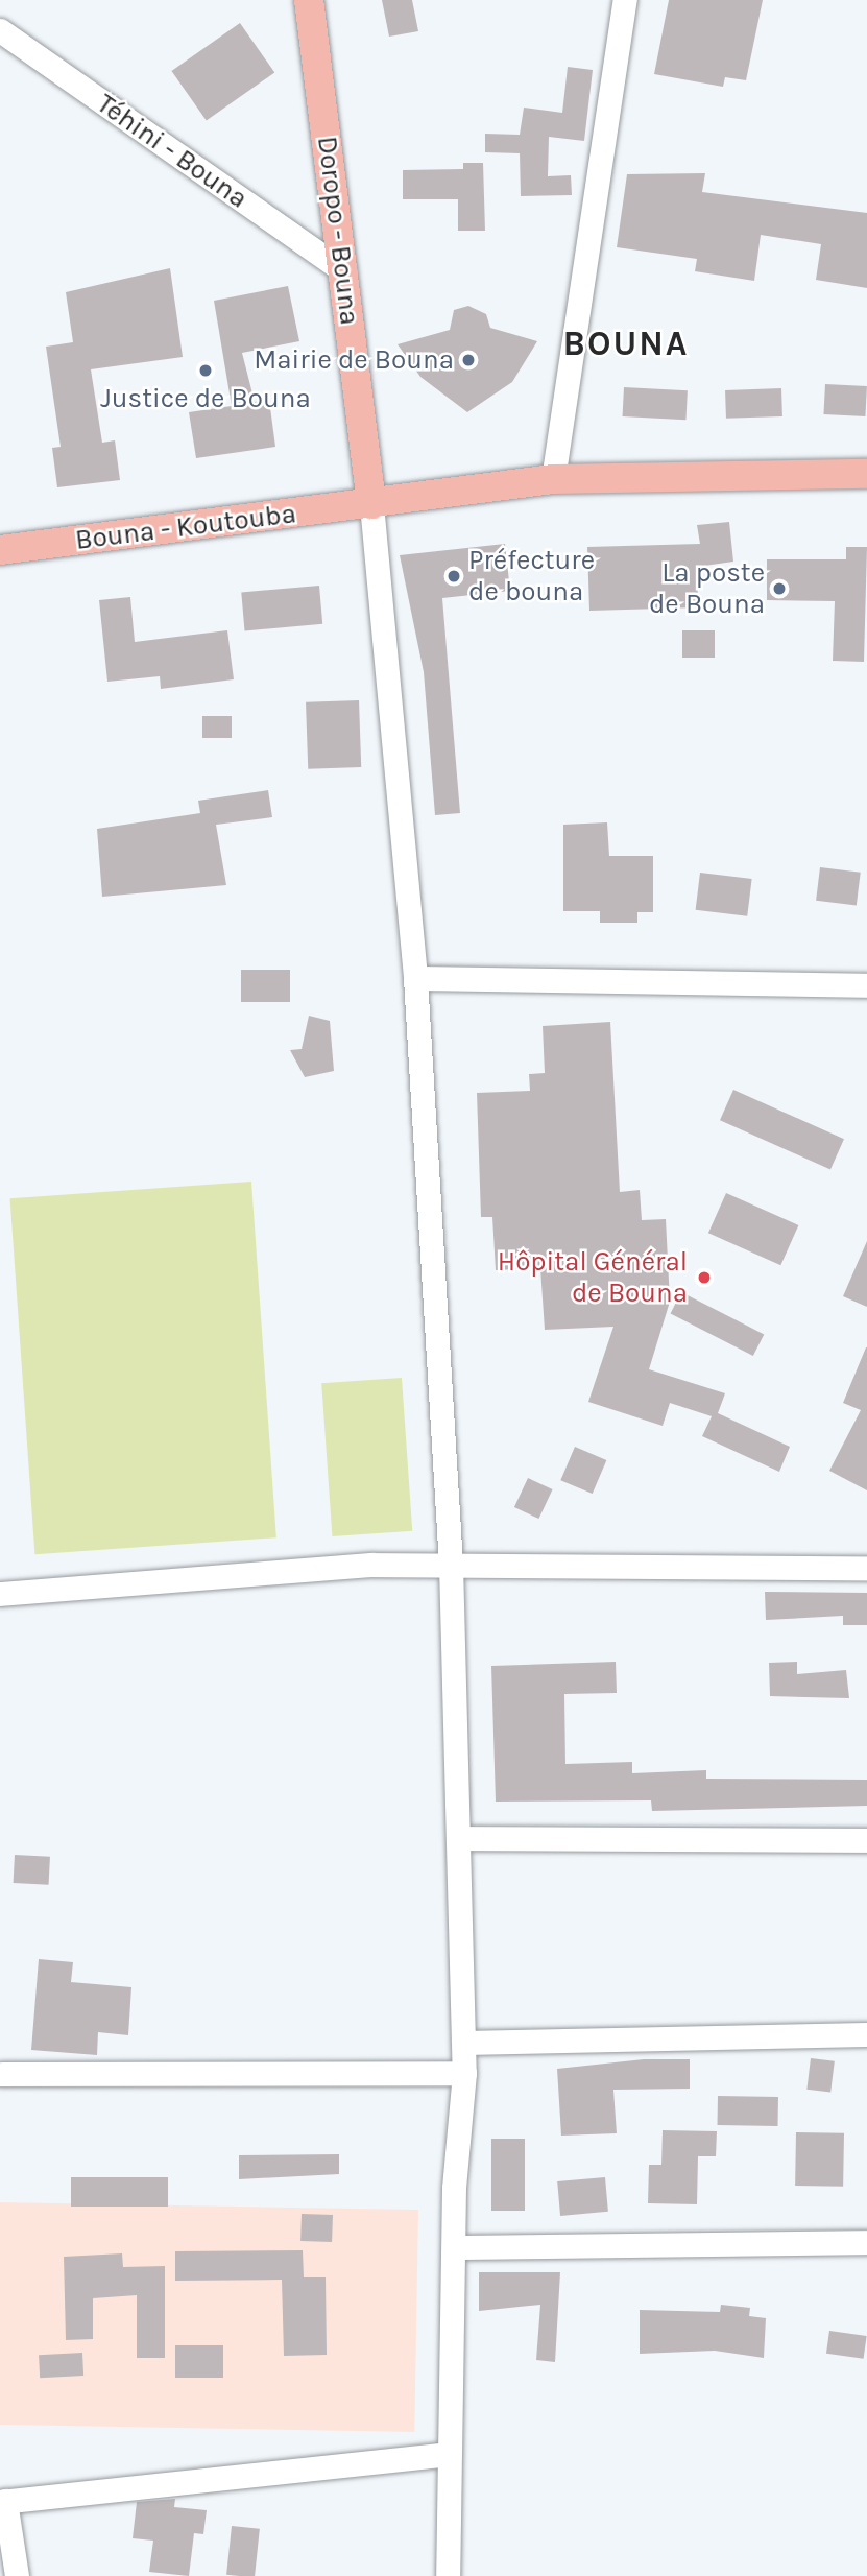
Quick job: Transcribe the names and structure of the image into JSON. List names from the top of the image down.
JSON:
{
  "streets": {
    "main road": ["Doropo - Bouna", "Bouna - Koutouba"],
    "street": ["Téhini - Bouna"]
  },
  "crossings": [
    ["Téhini - Bouna", "Doropo - Bouna"],
    ["Doropo - Bouna", "Bouna - Koutouba"]
  ],
  "districts": ["BOUNA"],
  "places": [
    "Mairie de Bouna",
    "Justice de Bouna",
    "Préfecture de bouna",
    "La poste de Bouna",
    "Hôpital Général de Bouna"
  ]
}
